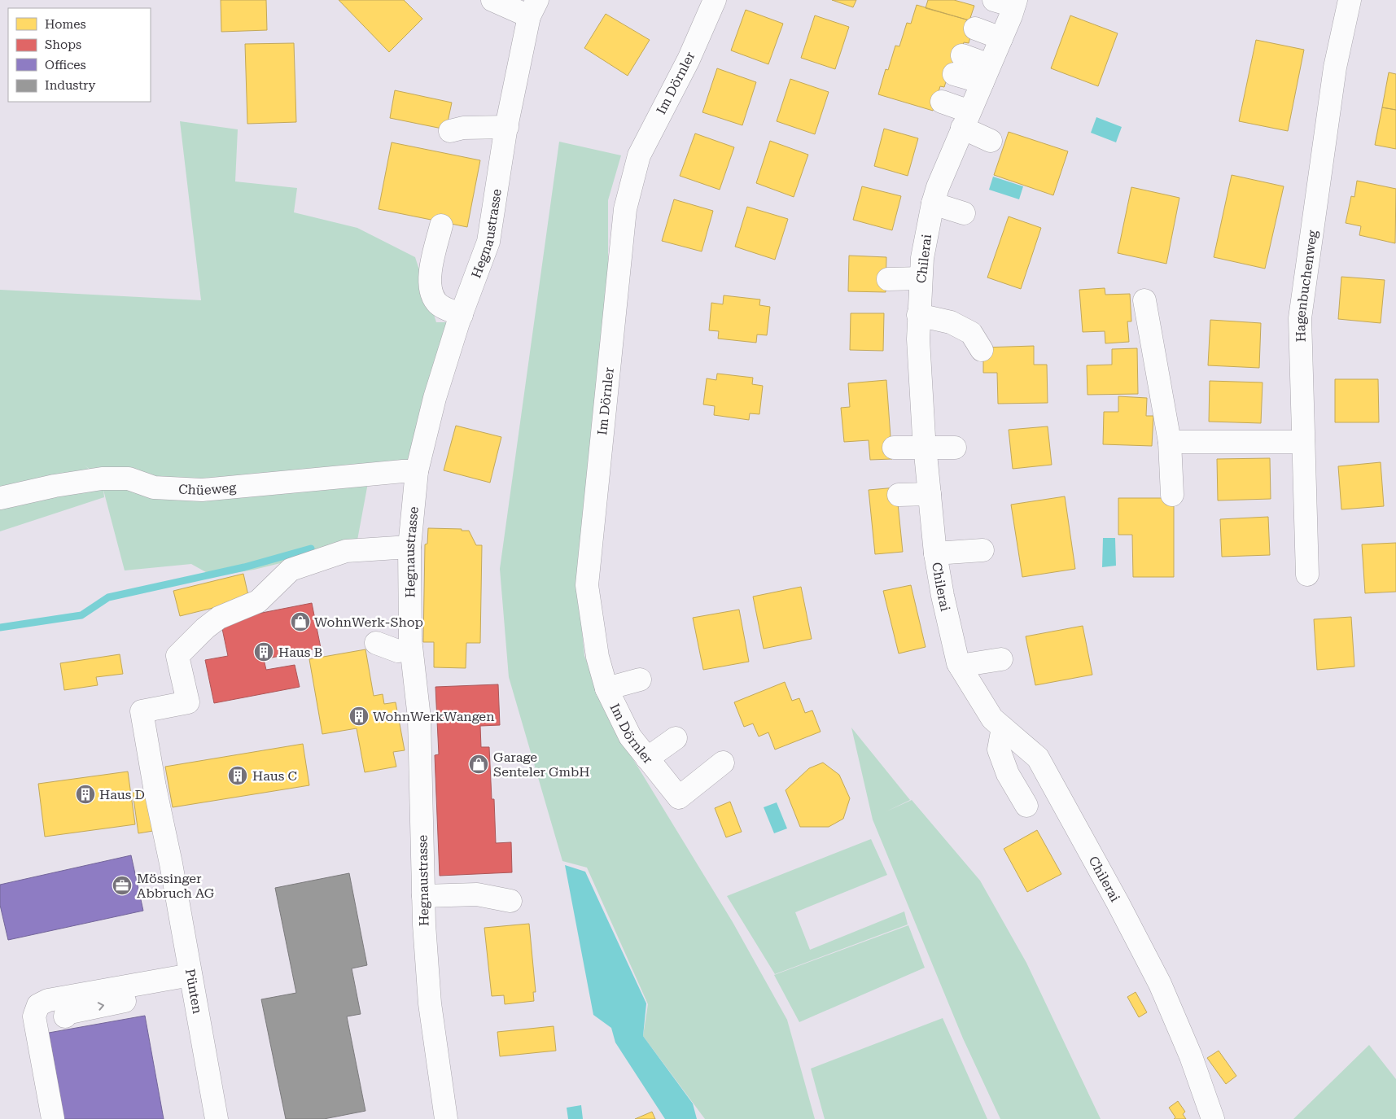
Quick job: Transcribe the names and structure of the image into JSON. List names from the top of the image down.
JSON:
{
  "streets": {
    "street": [
      "Im Dörnler",
      "Hegnaustrasse",
      "Chilerai",
      "Hagenbuchenweg",
      "Chüeweg",
      "Pünten"
    ]
  },
  "crossings": [
    ["Hegnaustrasse", "Chüeweg"],
    ["Hegnaustrasse", "Pünten"]
  ],
  "places": {
    "shop": ["WohnWerk-Shop", "Garage Senteler GmbH"],
    "building": [
      "Haus B",
      "WohnWerkWangen",
      "Haus C",
      "Haus D"
    ],
    "office": ["Mössinger Abbruch AG"]
  },
  "legend": [
    "Homes",
    "Shops",
    "Offices",
    "Industry"
  ]
}
